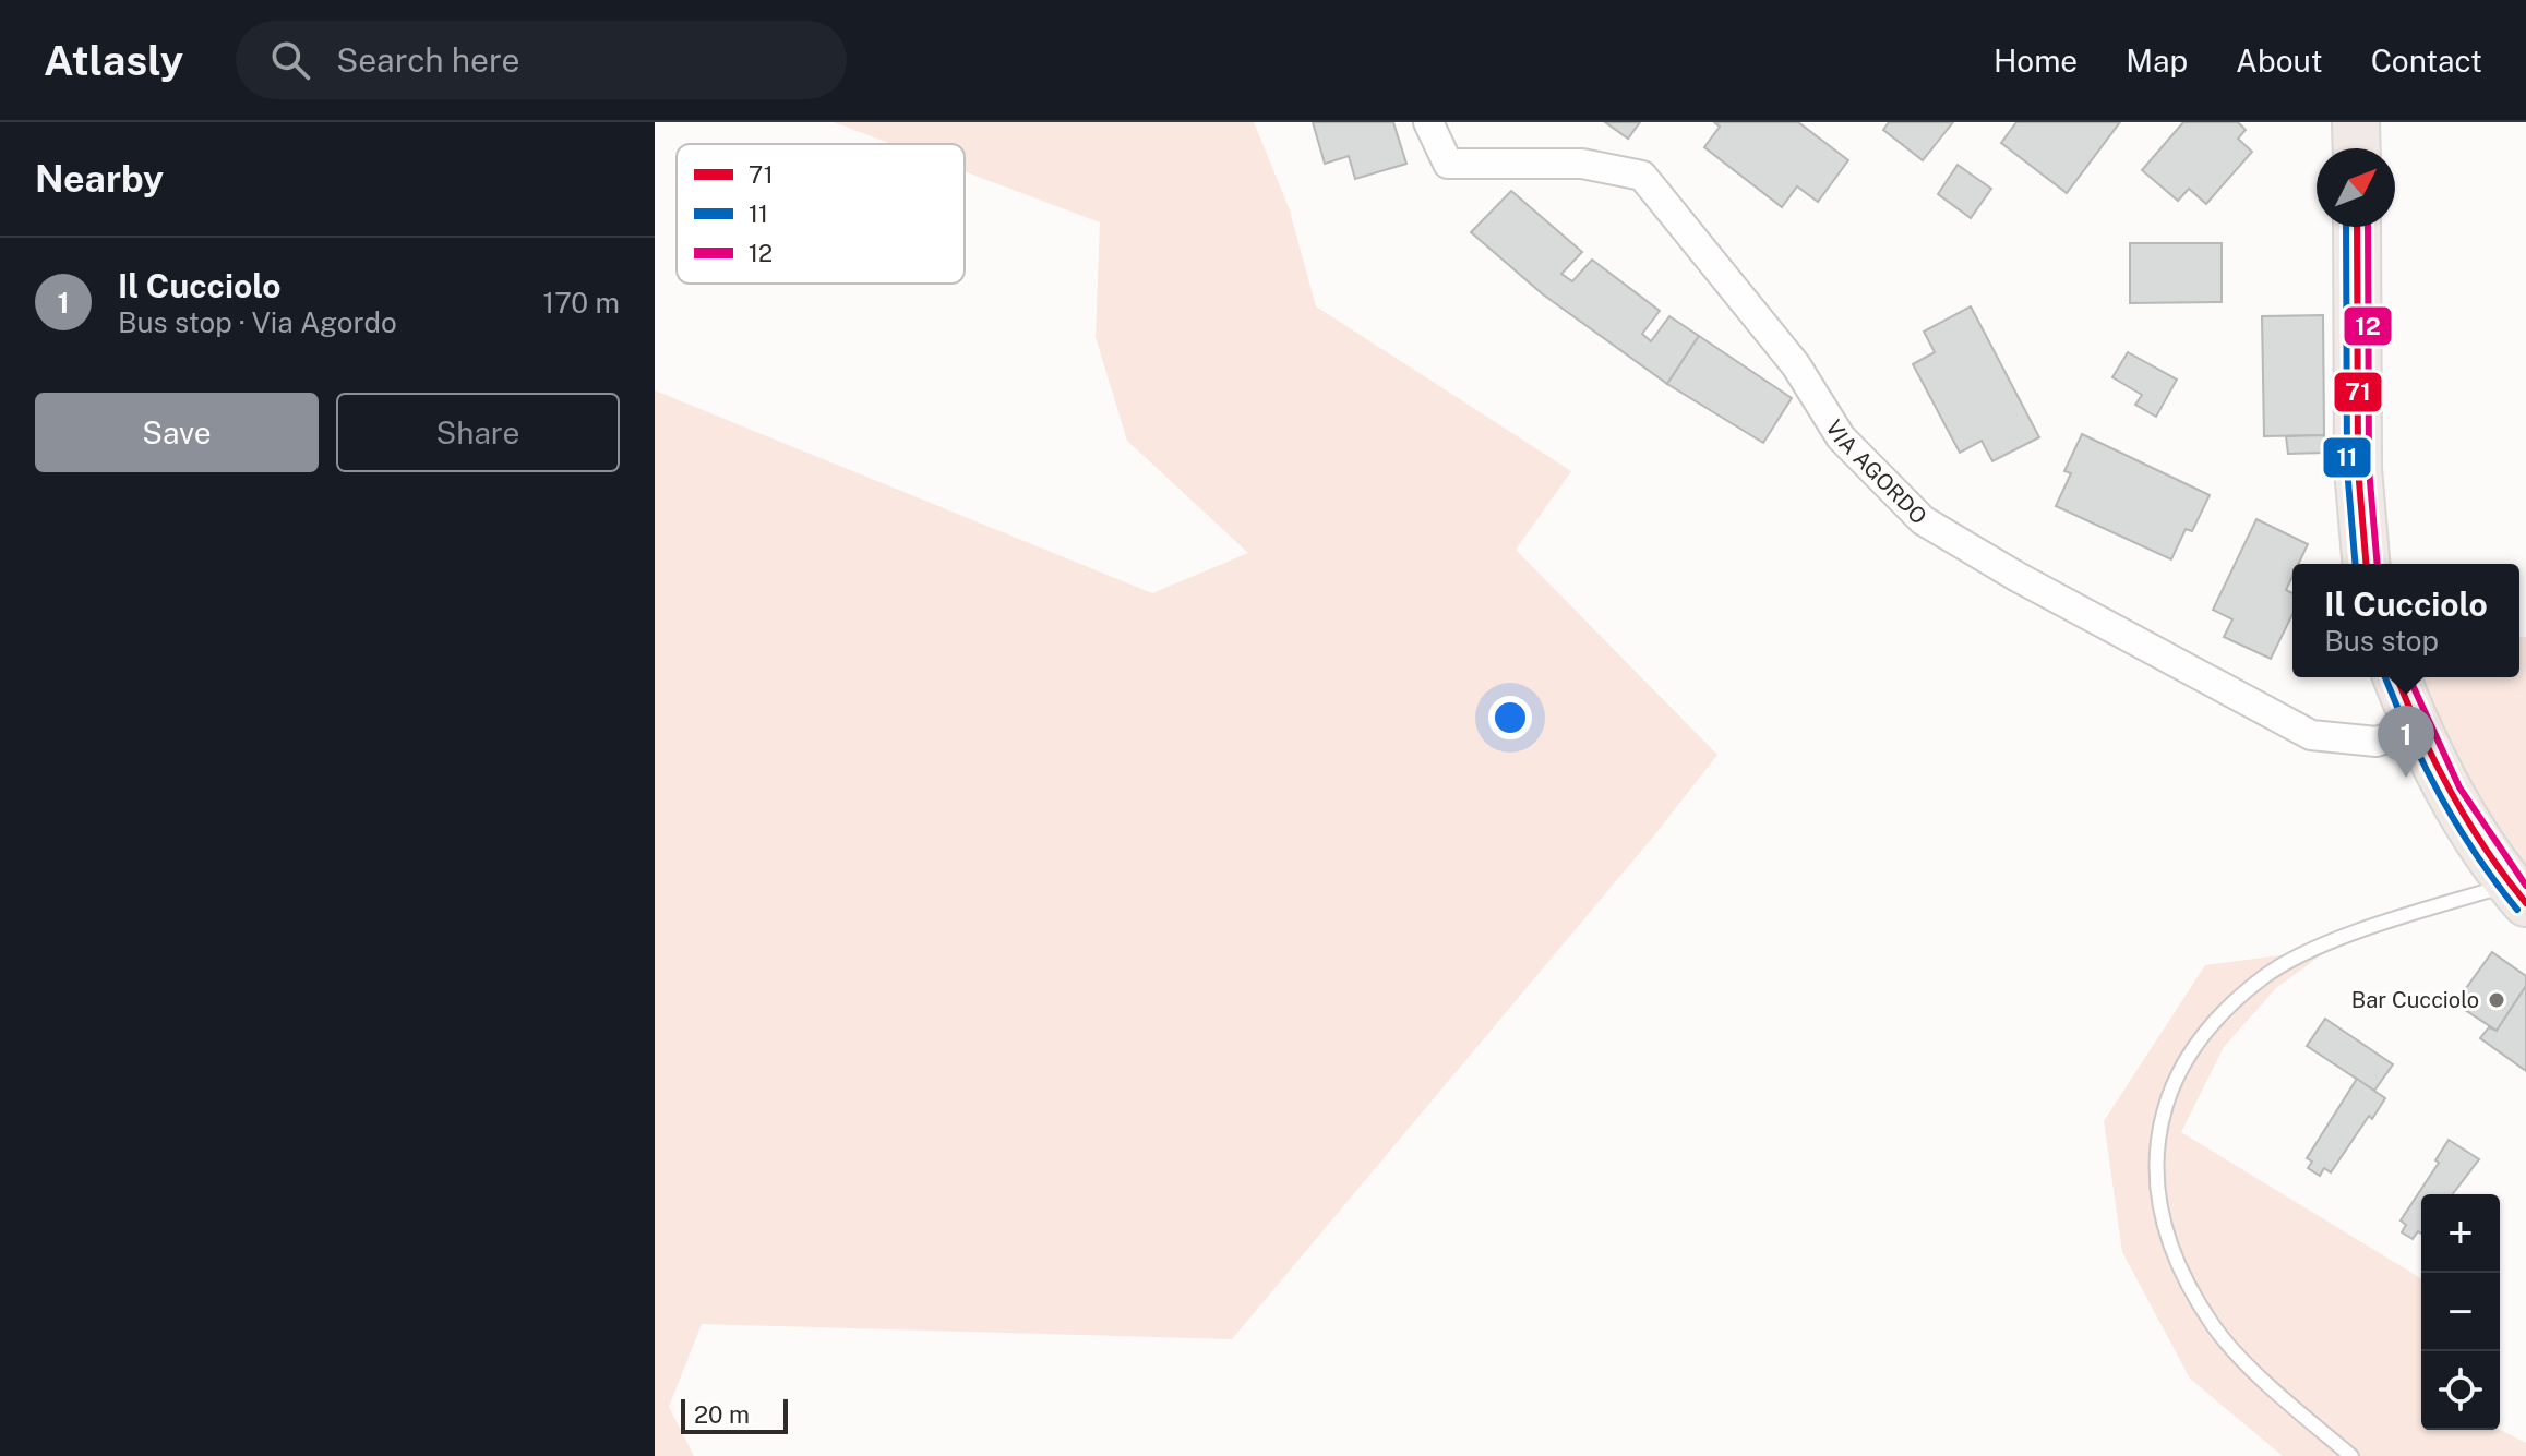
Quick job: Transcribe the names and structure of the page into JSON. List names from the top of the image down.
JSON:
{
  "streets": {
    "street": ["VIA AGORDO"]
  },
  "places": ["Bar Cucciolo"],
  "lines": ["transit line 71", "transit line 11", "transit line 12"],
  "legend": ["71", "11", "12"],
  "scale_bar": "20 m",
  "north": "top right",
  "page": {
    "header": "Atlasly",
    "search": "Search here",
    "nav": [
      "Home",
      "Map",
      "About",
      "Contact"
    ],
    "heading": "Nearby",
    "list": [
      {
        "mark": "1",
        "name": "Il Cucciolo",
        "note": "Bus stop · Via Agordo",
        "value": "170 m"
      }
    ],
    "buttons": ["Save", "Share"],
    "popup": ["Il Cucciolo", "Bus stop"],
    "pins": "1",
    "map_buttons": ["+", "−"],
    "scale": "20 m"
  }
}
